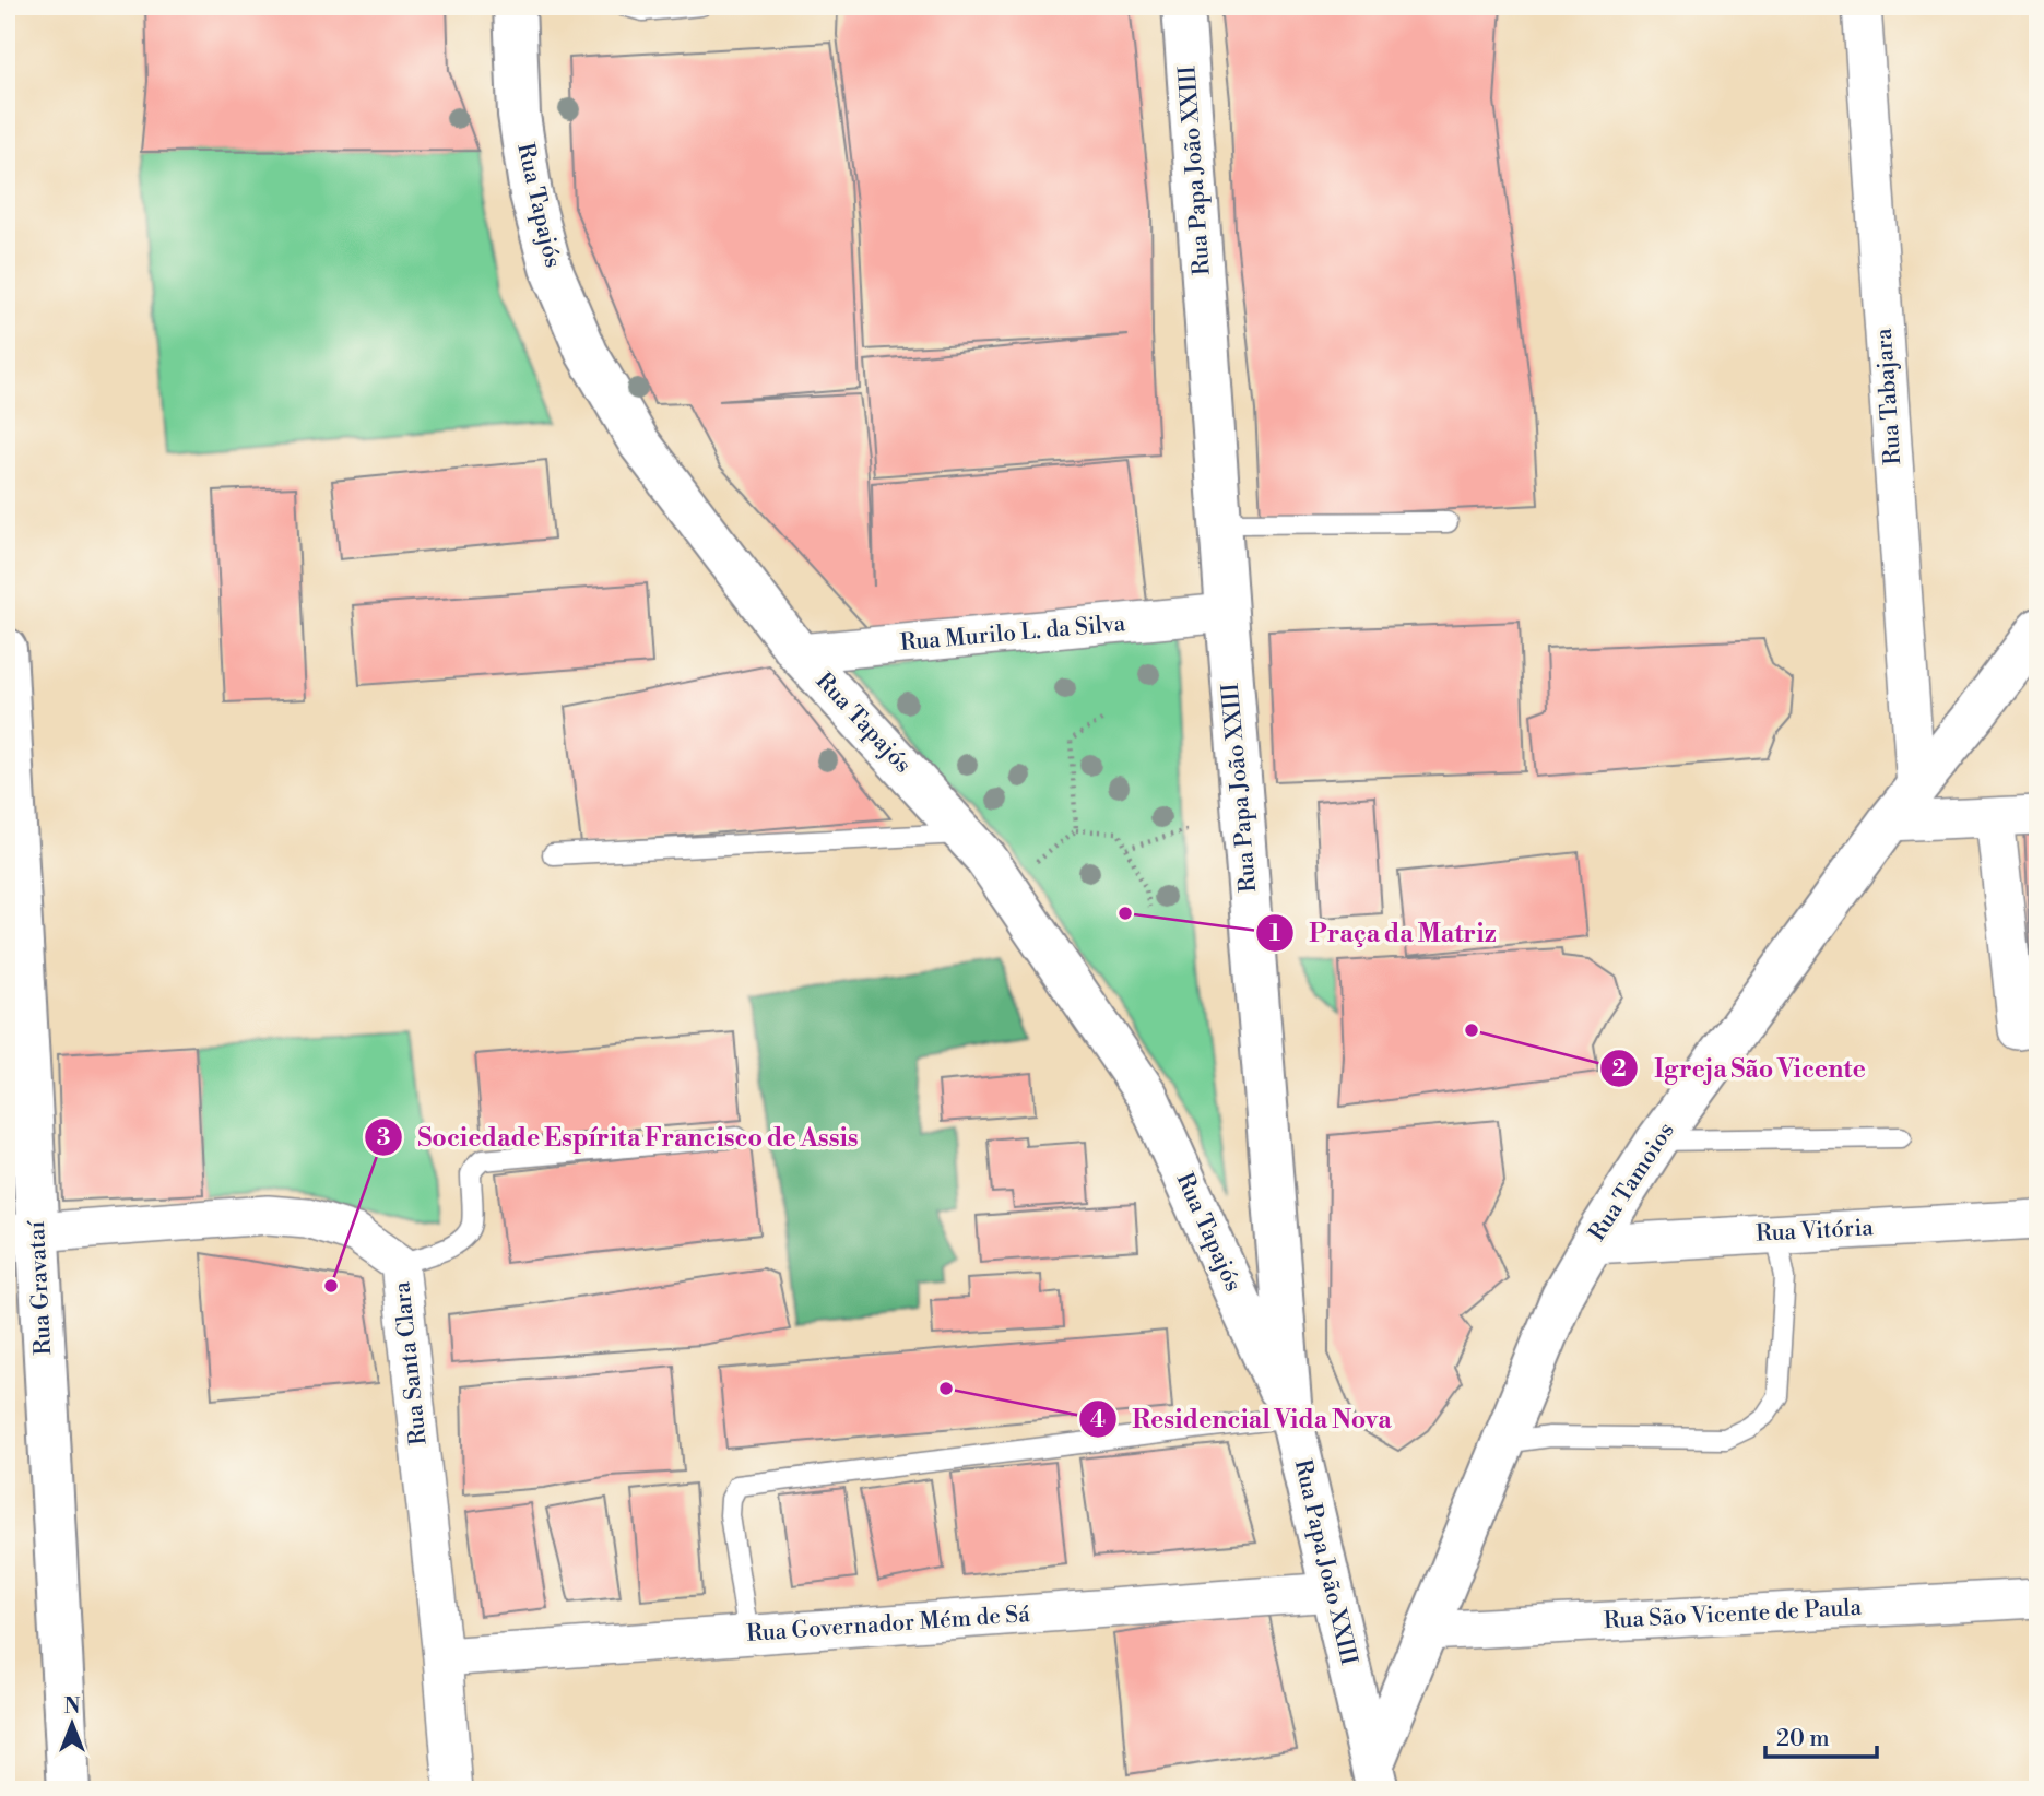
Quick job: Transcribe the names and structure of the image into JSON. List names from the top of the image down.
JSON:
{
  "streets": {
    "main road": [
      "Rua Papa João XXIII",
      "Rua Tapajós",
      "Rua Tamoios",
      "Rua Gravataí"
    ],
    "street": [
      "Rua Tabajara",
      "Rua Murilo L. da Silva",
      "Rua Vitória",
      "Rua Santa Clara",
      "Rua São Vicente de Paula",
      "Rua Governador Mém de Sá"
    ]
  },
  "crossings": [
    ["Rua Papa João XXIII", "Rua Tapajós"],
    ["Rua Papa João XXIII", "Rua Murilo L. da Silva"],
    ["Rua Papa João XXIII", "Rua Tamoios"],
    ["Rua Papa João XXIII", "Rua Governador Mém de Sá"],
    ["Rua Tapajós", "Rua Murilo L. da Silva"],
    ["Rua Tabajara", "Rua Tamoios"],
    ["Rua Tamoios", "Rua Vitória"],
    ["Rua Tamoios", "Rua São Vicente de Paula"],
    ["Rua Gravataí", "Rua Santa Clara"],
    ["Rua Santa Clara", "Rua Governador Mém de Sá"]
  ],
  "places": [
    "Praça da Matriz",
    "Igreja São Vicente",
    "Sociedade Espírita Francisco de Assis",
    "Residencial Vida Nova"
  ],
  "scale_bar": "20 m",
  "north": "top"
}
